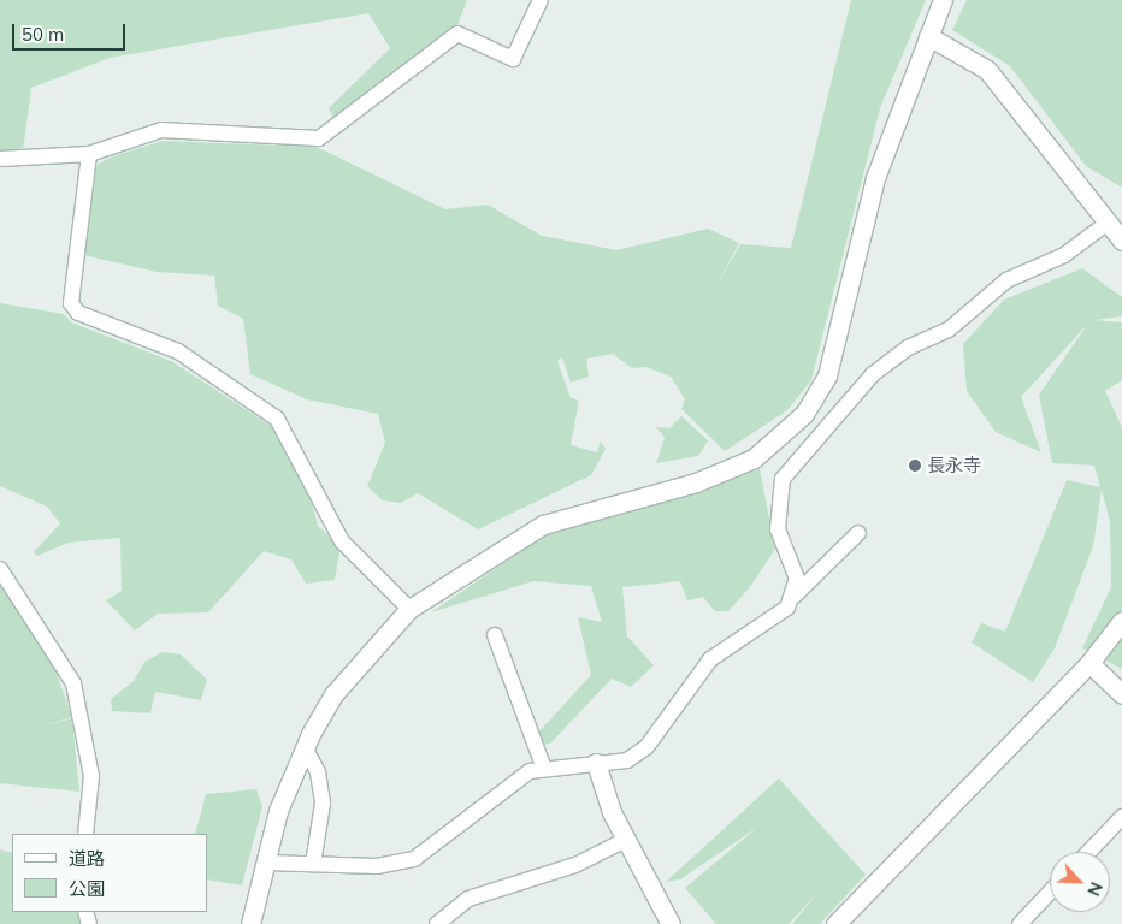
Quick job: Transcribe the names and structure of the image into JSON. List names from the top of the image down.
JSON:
{
  "places": ["長永寺"],
  "legend": ["道路", "公園"],
  "scale_bar": "50 m",
  "north": "bottom right"
}
